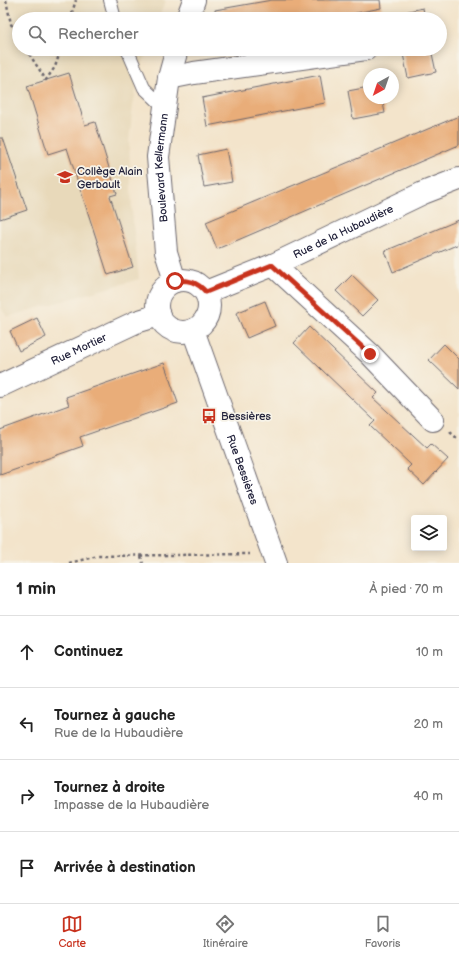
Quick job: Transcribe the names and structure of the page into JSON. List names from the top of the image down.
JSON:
{
  "streets": {
    "street": [
      "Boulevard Kellermann",
      "Rue de la Hubaudière",
      "Rue Mortier",
      "Rue Bessières"
    ]
  },
  "crossings": [
    ["Boulevard Kellermann", "Rue de la Hubaudière"],
    ["Boulevard Kellermann", "Rue Mortier"],
    ["Boulevard Kellermann", "Rue Bessières"],
    ["Rue de la Hubaudière", "Rue Mortier"],
    ["Rue de la Hubaudière", "Rue Bessières"],
    ["Rue Mortier", "Rue Bessières"]
  ],
  "places": {
    "school or university": ["Collège Alain Gerbault"],
    "bus stop": ["Bessières"]
  },
  "north": "bottom left",
  "page": {
    "search": "Rechercher",
    "heading": ["1 min", "À pied · 70 m"],
    "list": [
      ["Continuez", "10 m"],
      ["Tournez à gauche", "Rue de la Hubaudière", "20 m"],
      ["Tournez à droite", "Impasse de la Hubaudière", "40 m"],
      "Arrivée à destination"
    ],
    "nav": ["Carte", "Itinéraire", "Favoris"]
  }
}
